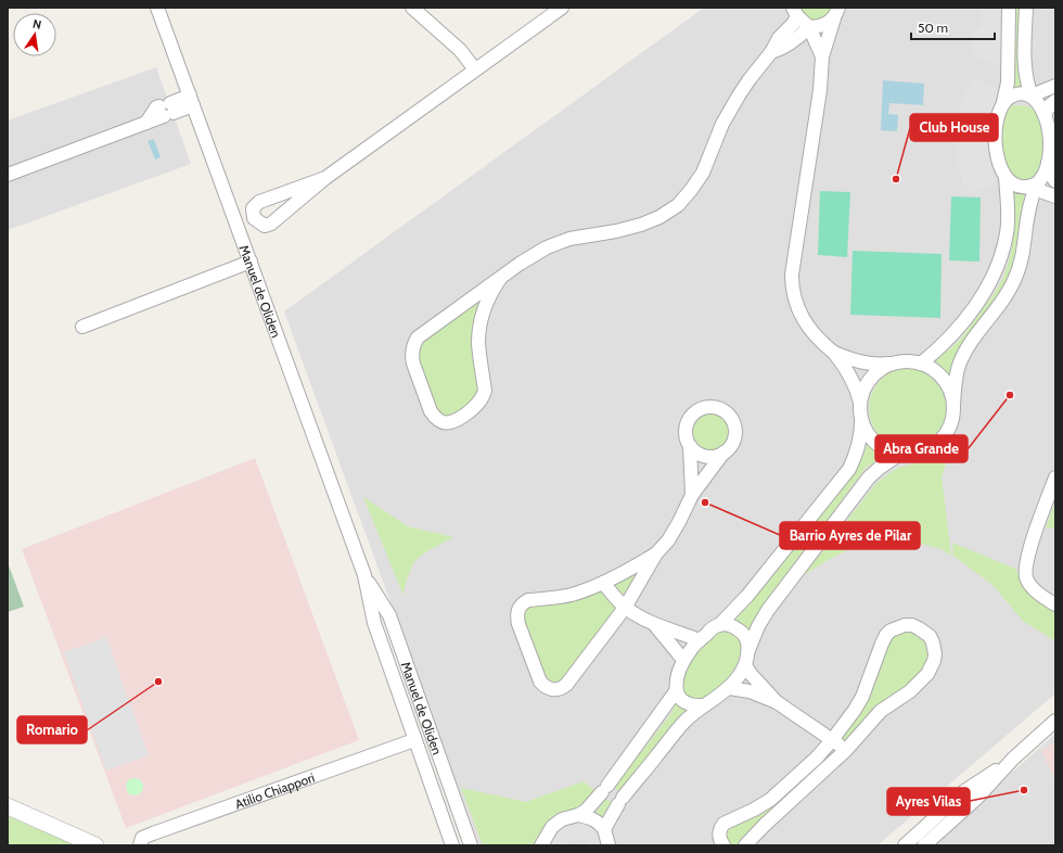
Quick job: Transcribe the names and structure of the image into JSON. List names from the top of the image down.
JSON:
{
  "streets": {
    "street": ["Manuel de Oliden", "Atilio Chiappori"]
  },
  "crossings": [
    ["Manuel de Oliden", "Atilio Chiappori"]
  ],
  "places": [
    "Club House",
    "Abra Grande",
    "Barrio Ayres de Pilar",
    "Romario",
    "Ayres Vilas"
  ],
  "scale_bar": "50 m",
  "north": "top"
}
